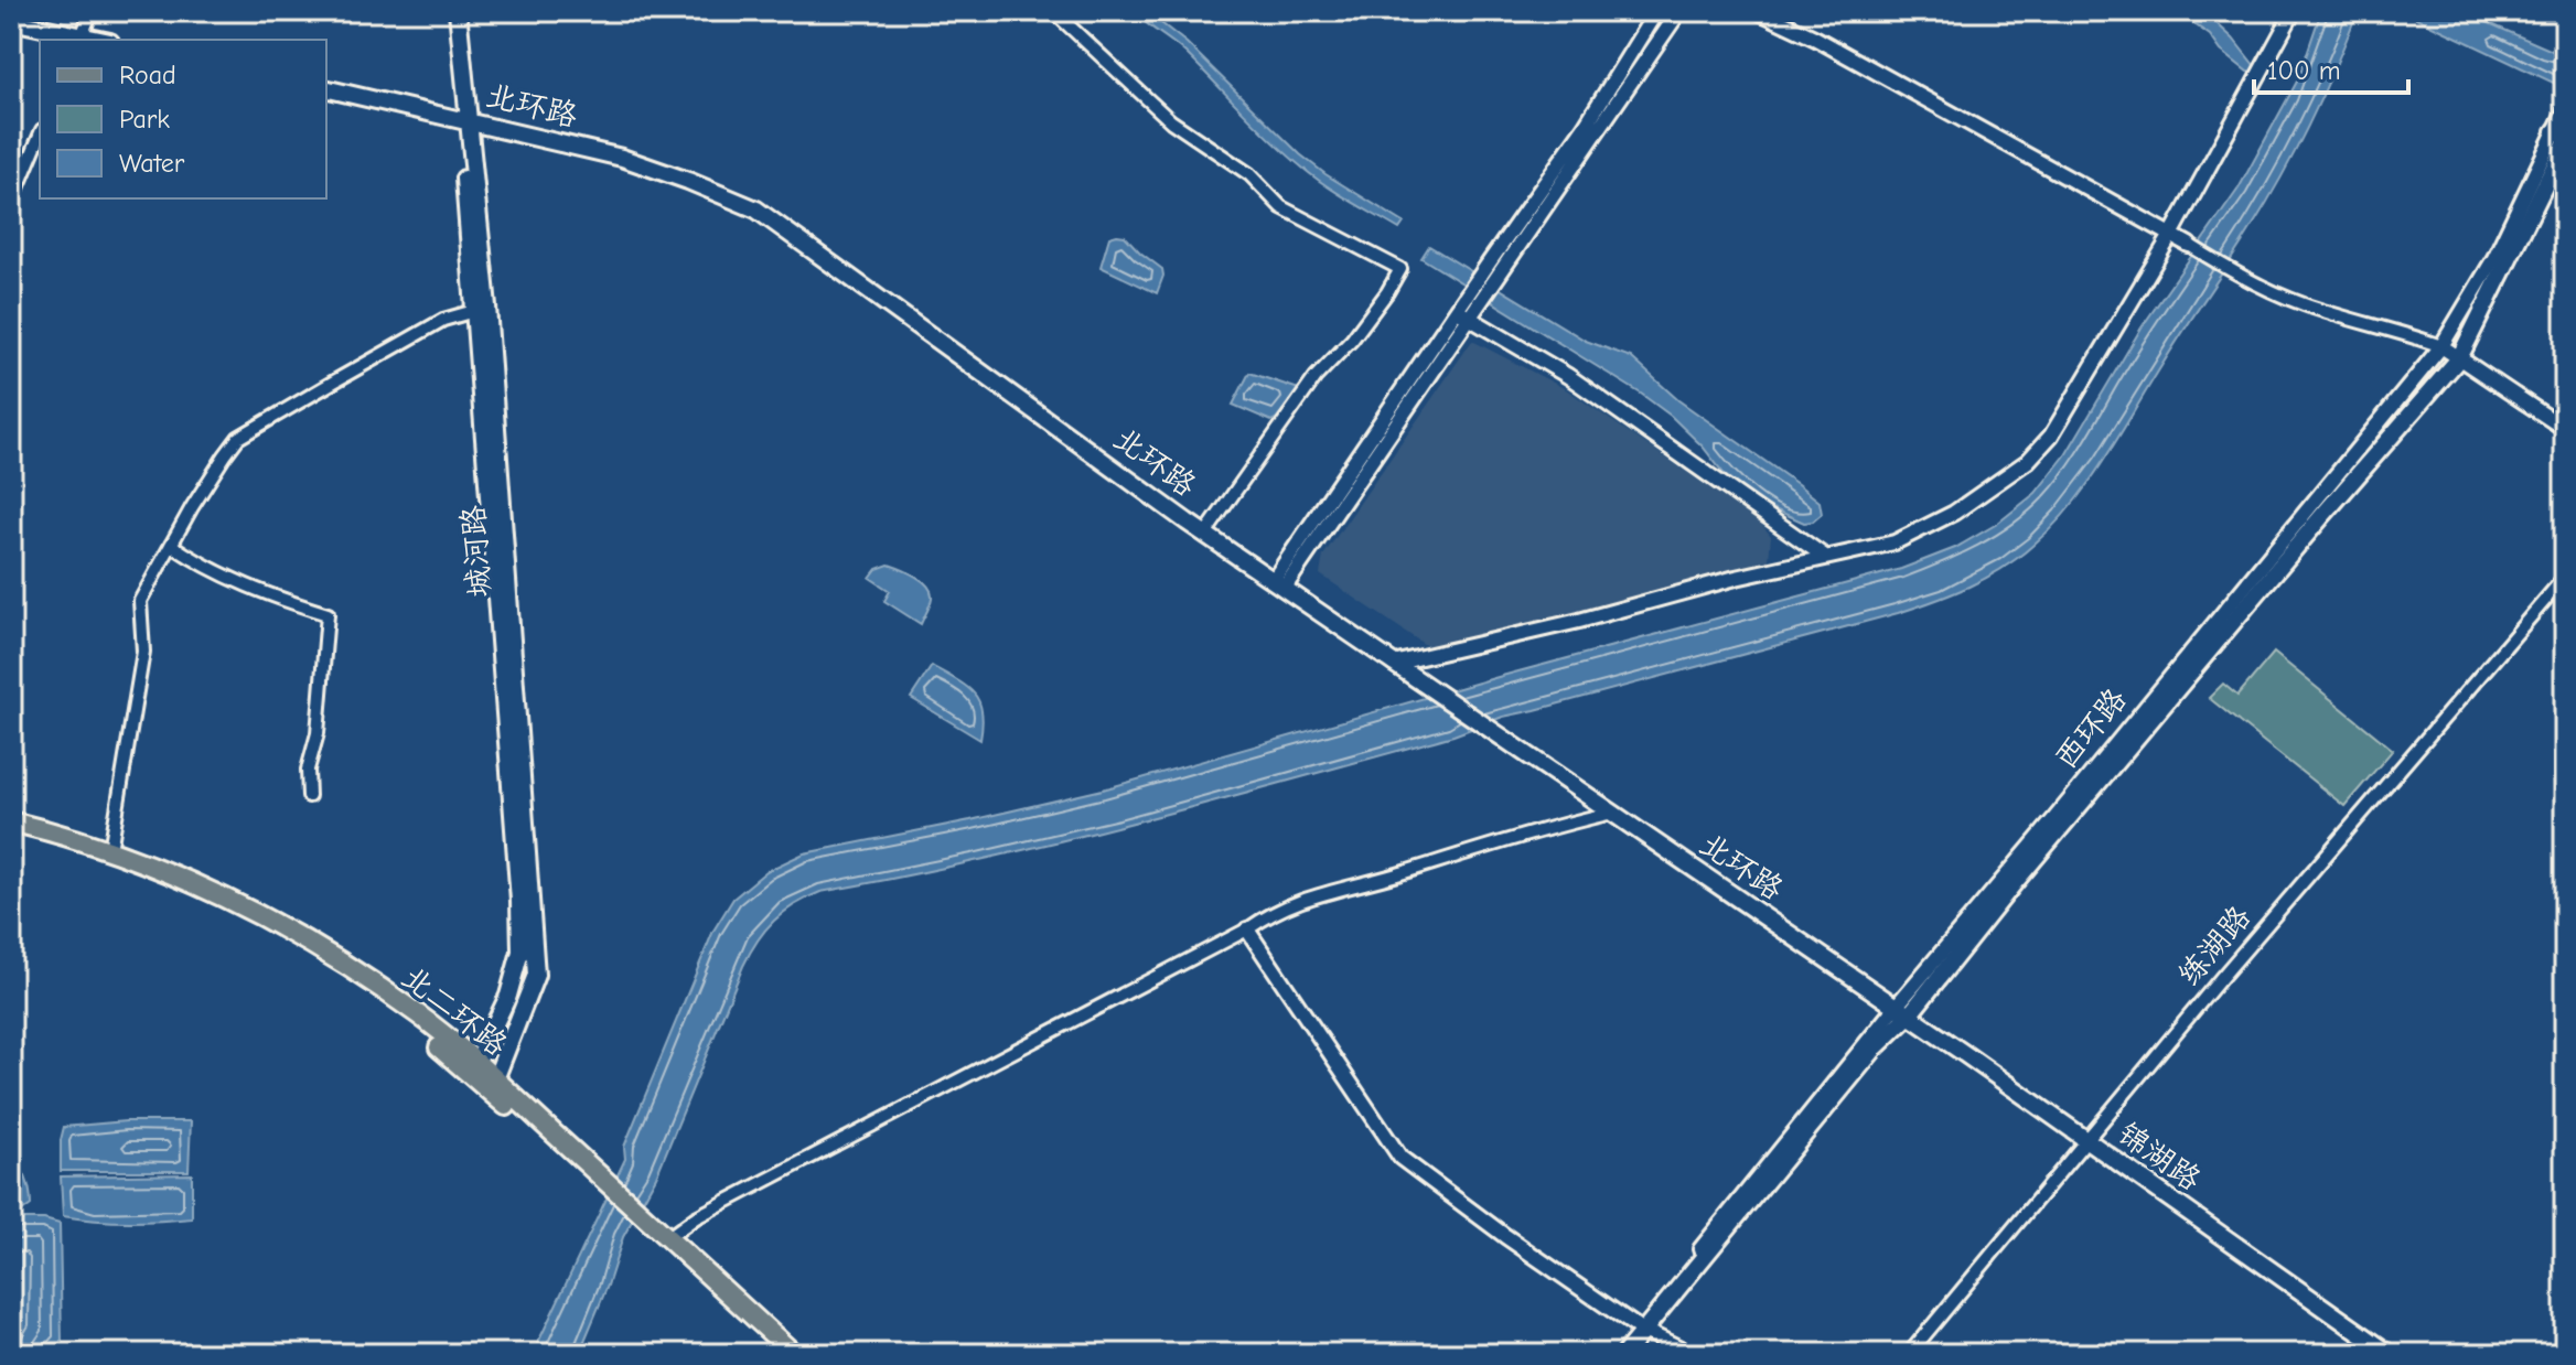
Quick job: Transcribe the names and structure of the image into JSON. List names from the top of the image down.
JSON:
{
  "streets": {
    "main road": [
      "北环路",
      "城河路",
      "西环路",
      "北二环路",
      "锦湖路"
    ],
    "street": ["练湖路"]
  },
  "crossings": [
    ["北环路", "城河路"],
    ["北环路", "西环路"],
    ["北环路", "锦湖路"],
    ["城河路", "北二环路"],
    ["西环路", "锦湖路"],
    ["练湖路", "锦湖路"]
  ],
  "legend": ["Road", "Park", "Water"],
  "scale_bar": "100 m"
}
